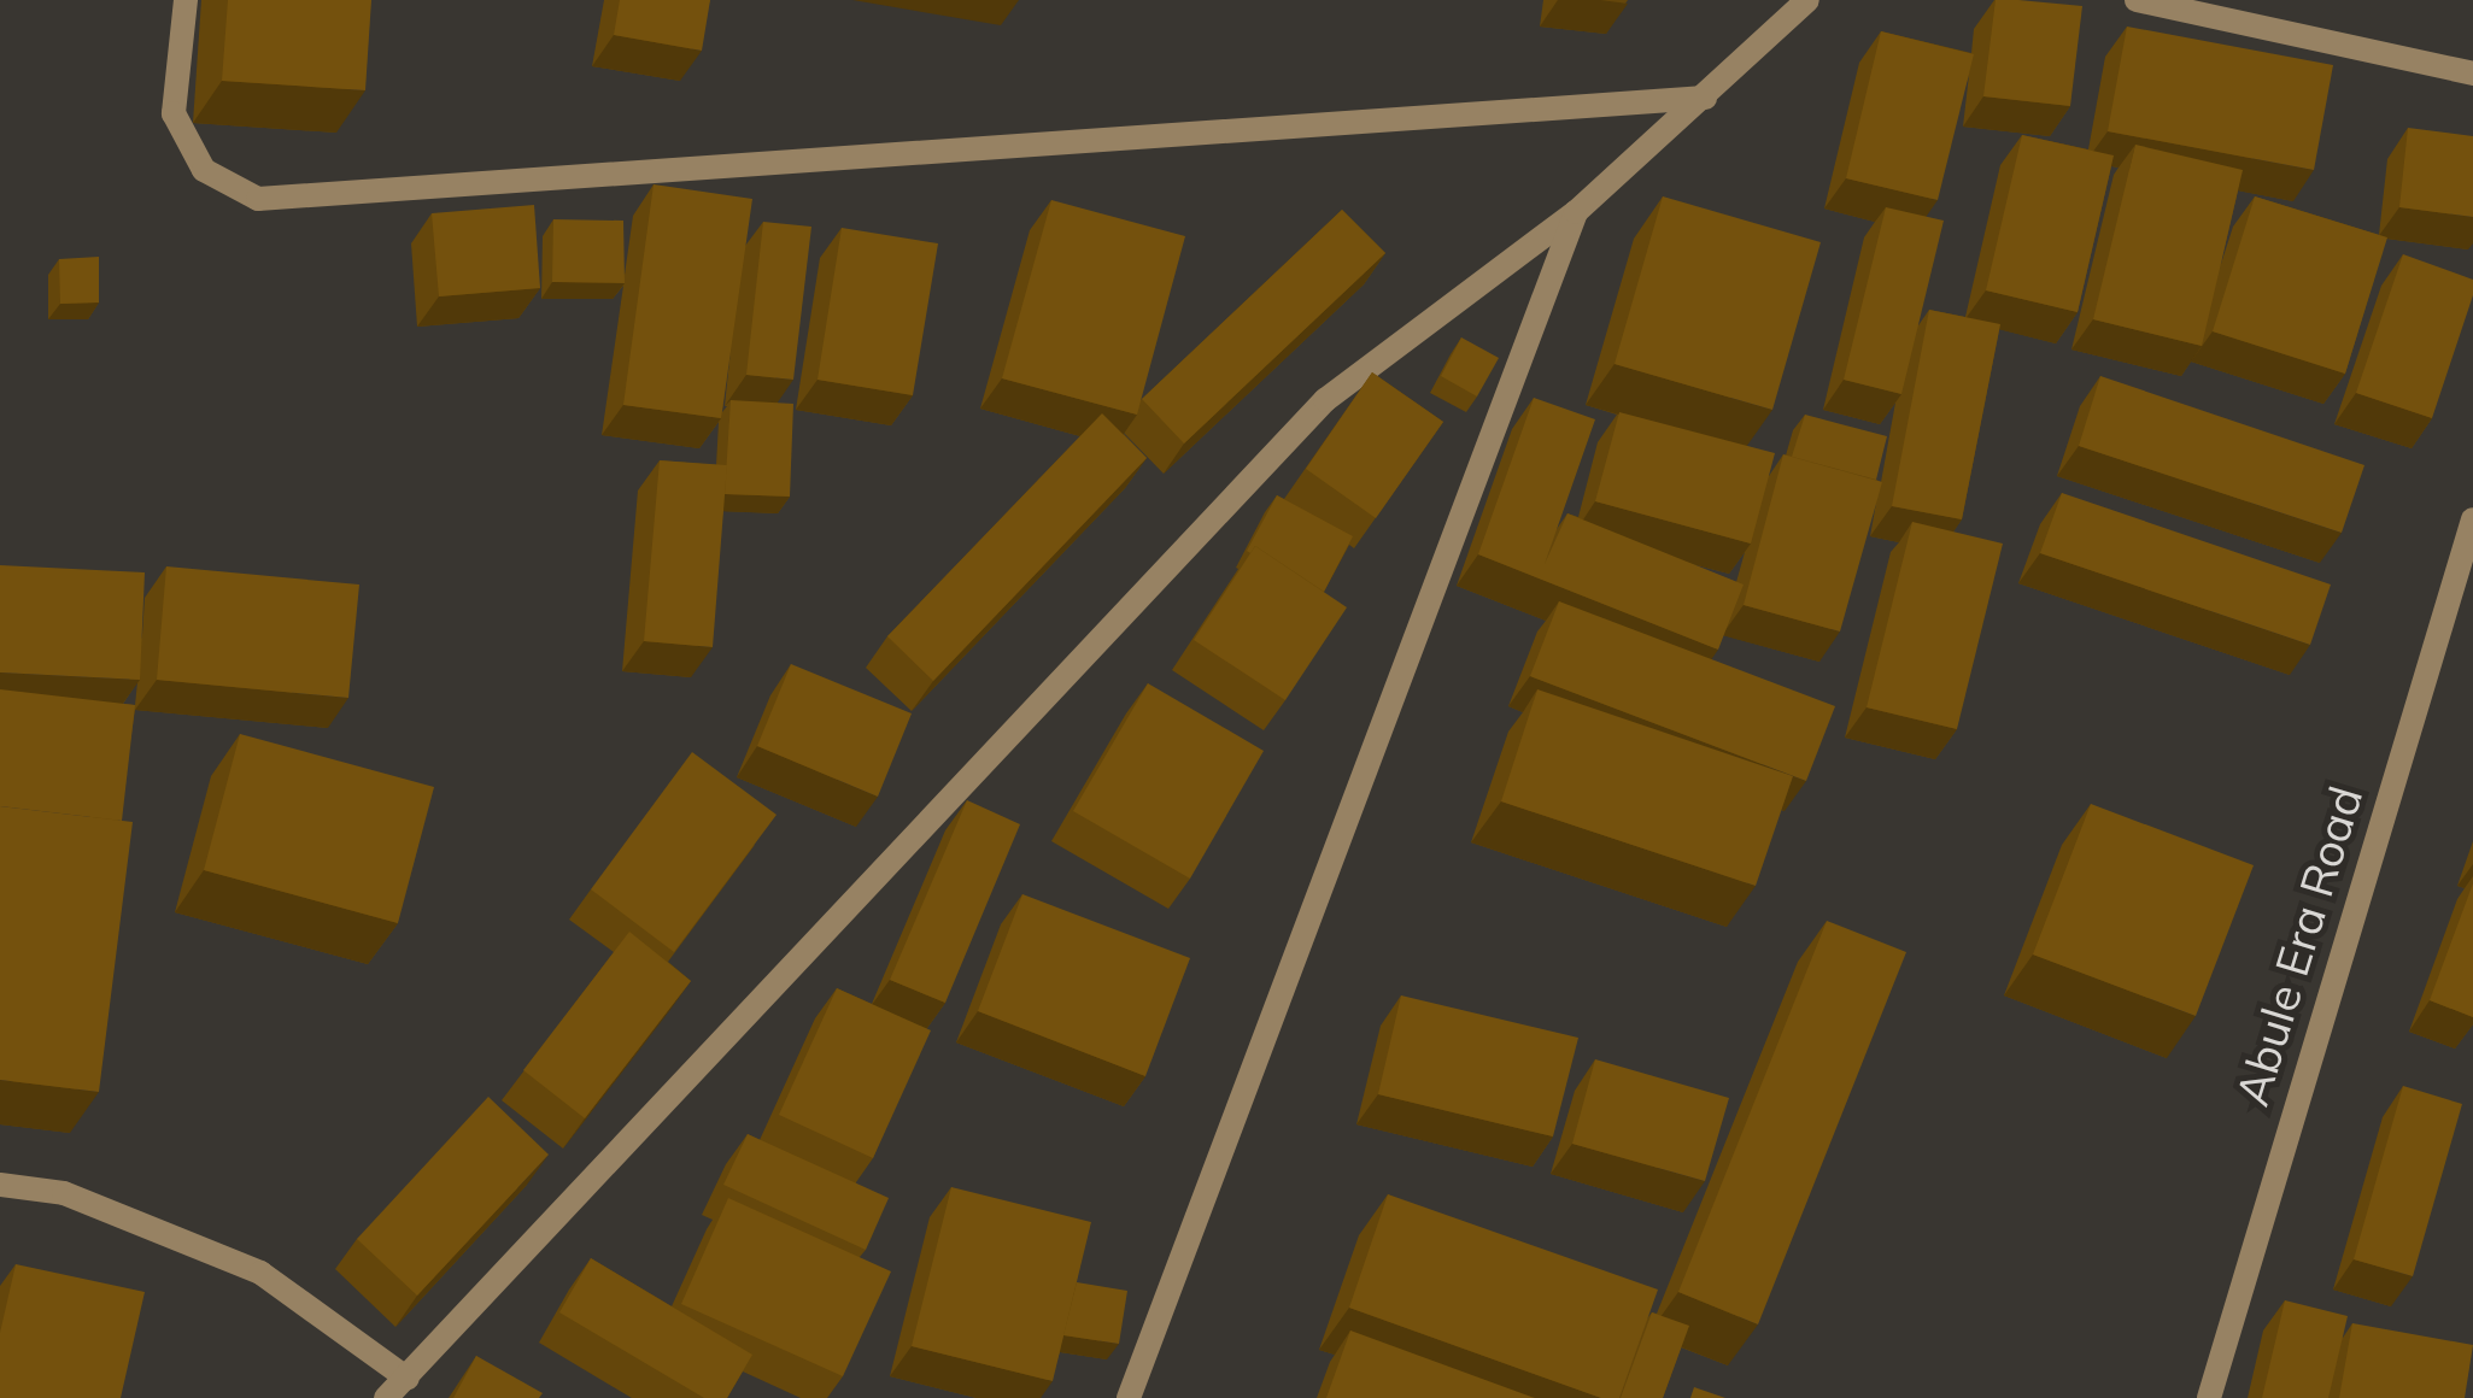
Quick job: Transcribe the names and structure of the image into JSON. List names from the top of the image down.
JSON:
{
  "streets": {
    "street": ["Abule Era Road"]
  }
}
